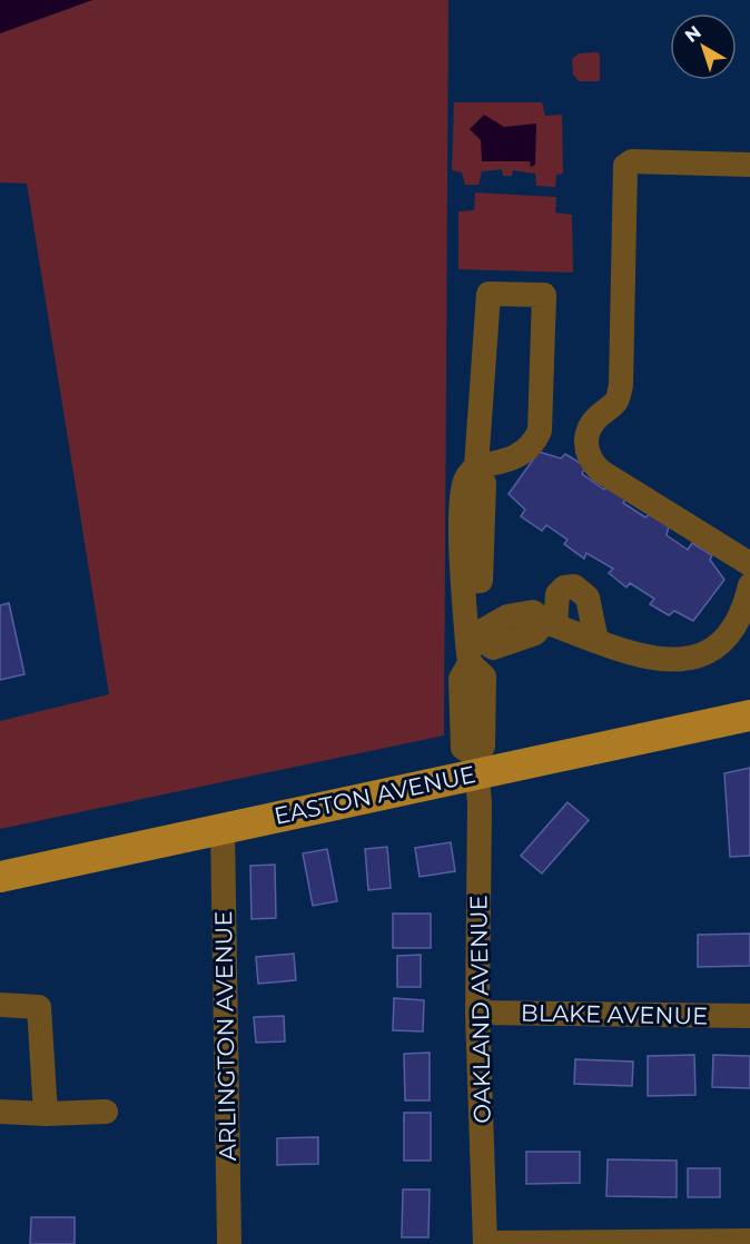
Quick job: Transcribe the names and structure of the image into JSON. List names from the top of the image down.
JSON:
{
  "streets": {
    "main road": ["EASTON AVENUE"],
    "street": ["OAKLAND AVENUE", "BLAKE AVENUE", "ARLINGTON AVENUE"]
  },
  "crossings": [
    ["EASTON AVENUE", "OAKLAND AVENUE"],
    ["EASTON AVENUE", "ARLINGTON AVENUE"],
    ["OAKLAND AVENUE", "BLAKE AVENUE"]
  ],
  "north": "top left"
}
